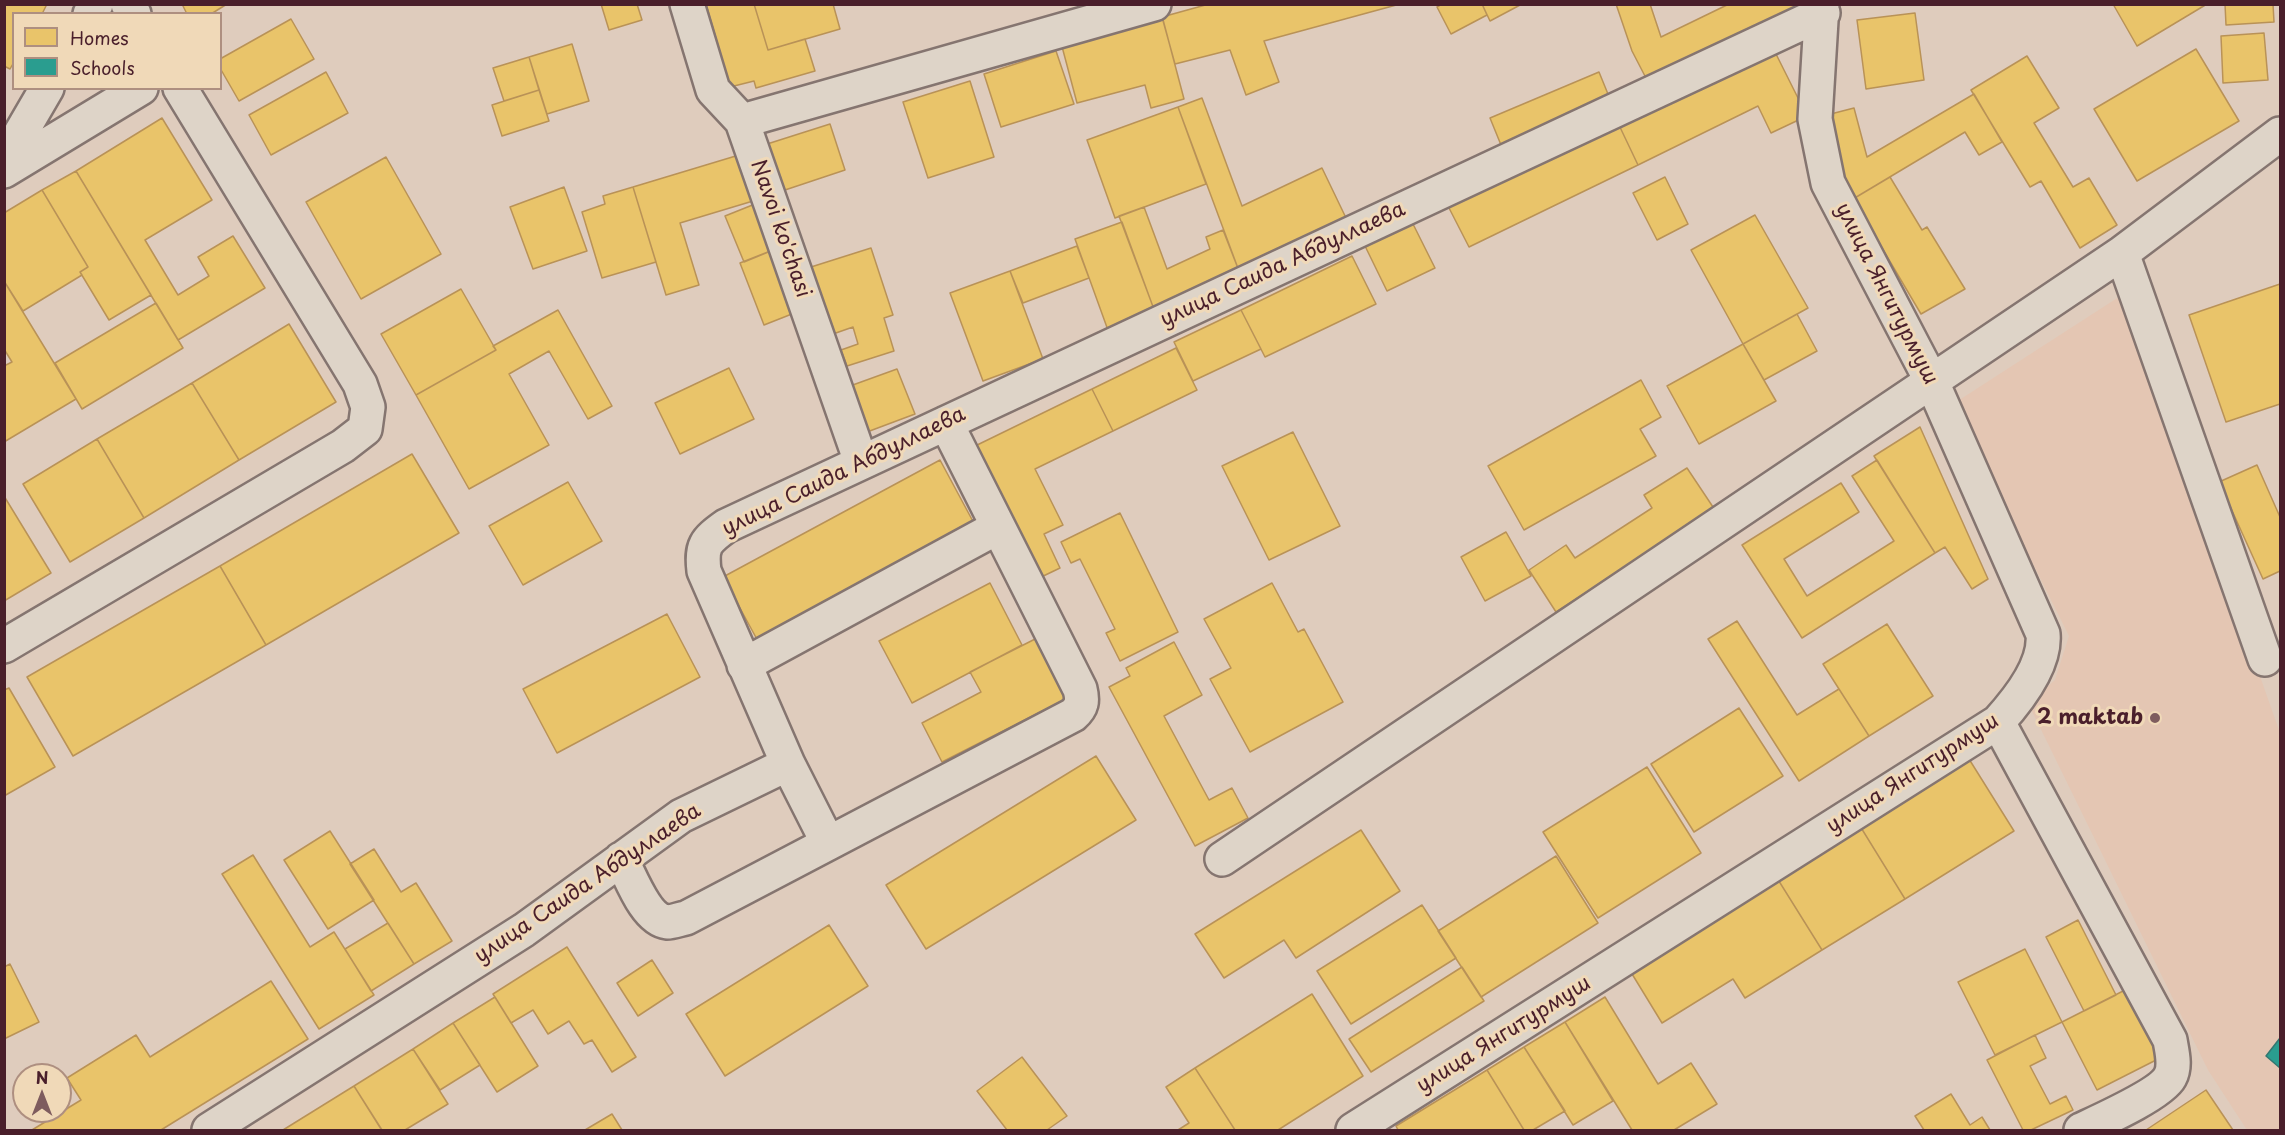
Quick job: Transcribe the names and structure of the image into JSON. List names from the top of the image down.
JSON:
{
  "streets": {
    "street": ["Navoi ko'chasi", "улица Саида Абдуллаева", "улица Янгитурмуш"]
  },
  "crossings": [
    ["Navoi ko'chasi", "улица Саида Абдуллаева"],
    ["улица Саида Абдуллаева", "улица Янгитурмуш"]
  ],
  "places": ["2 maktab"],
  "legend": ["Homes", "Schools"],
  "north": "top"
}
